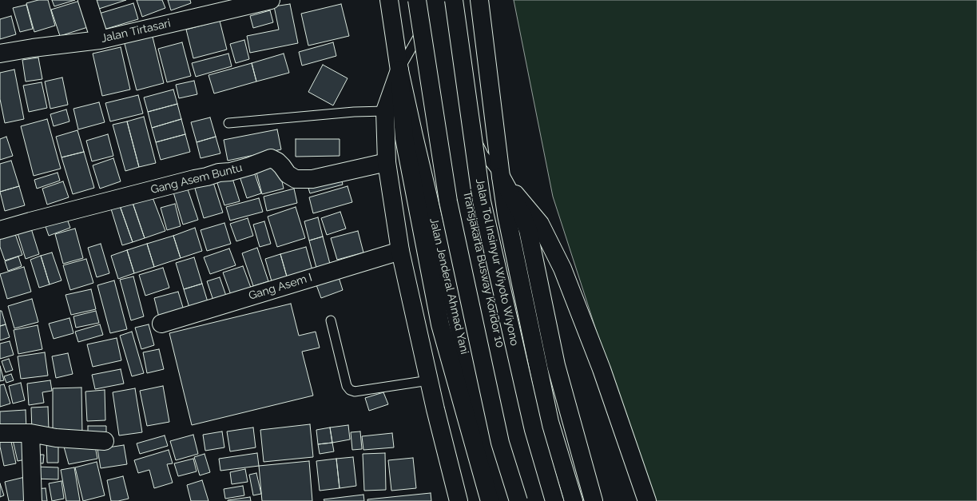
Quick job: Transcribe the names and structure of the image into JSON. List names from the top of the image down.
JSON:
{
  "streets": {
    "main road": [
      "Jalan Tirtasari",
      "Gang Asem Buntu",
      "Jalan Tol Insinyur Wiyoto Wiyono",
      "Jalan Jenderal Ahmad Yani",
      "Gang Asem I"
    ],
    "lane": ["Transjakarta Busway Koridor 10"]
  },
  "crossings": [
    ["Gang Asem Buntu", "Jalan Jenderal Ahmad Yani"],
    ["Jalan Tol Insinyur Wiyoto Wiyono", "Transjakarta Busway Koridor 10"],
    ["Jalan Jenderal Ahmad Yani", "Gang Asem I"]
  ]
}
